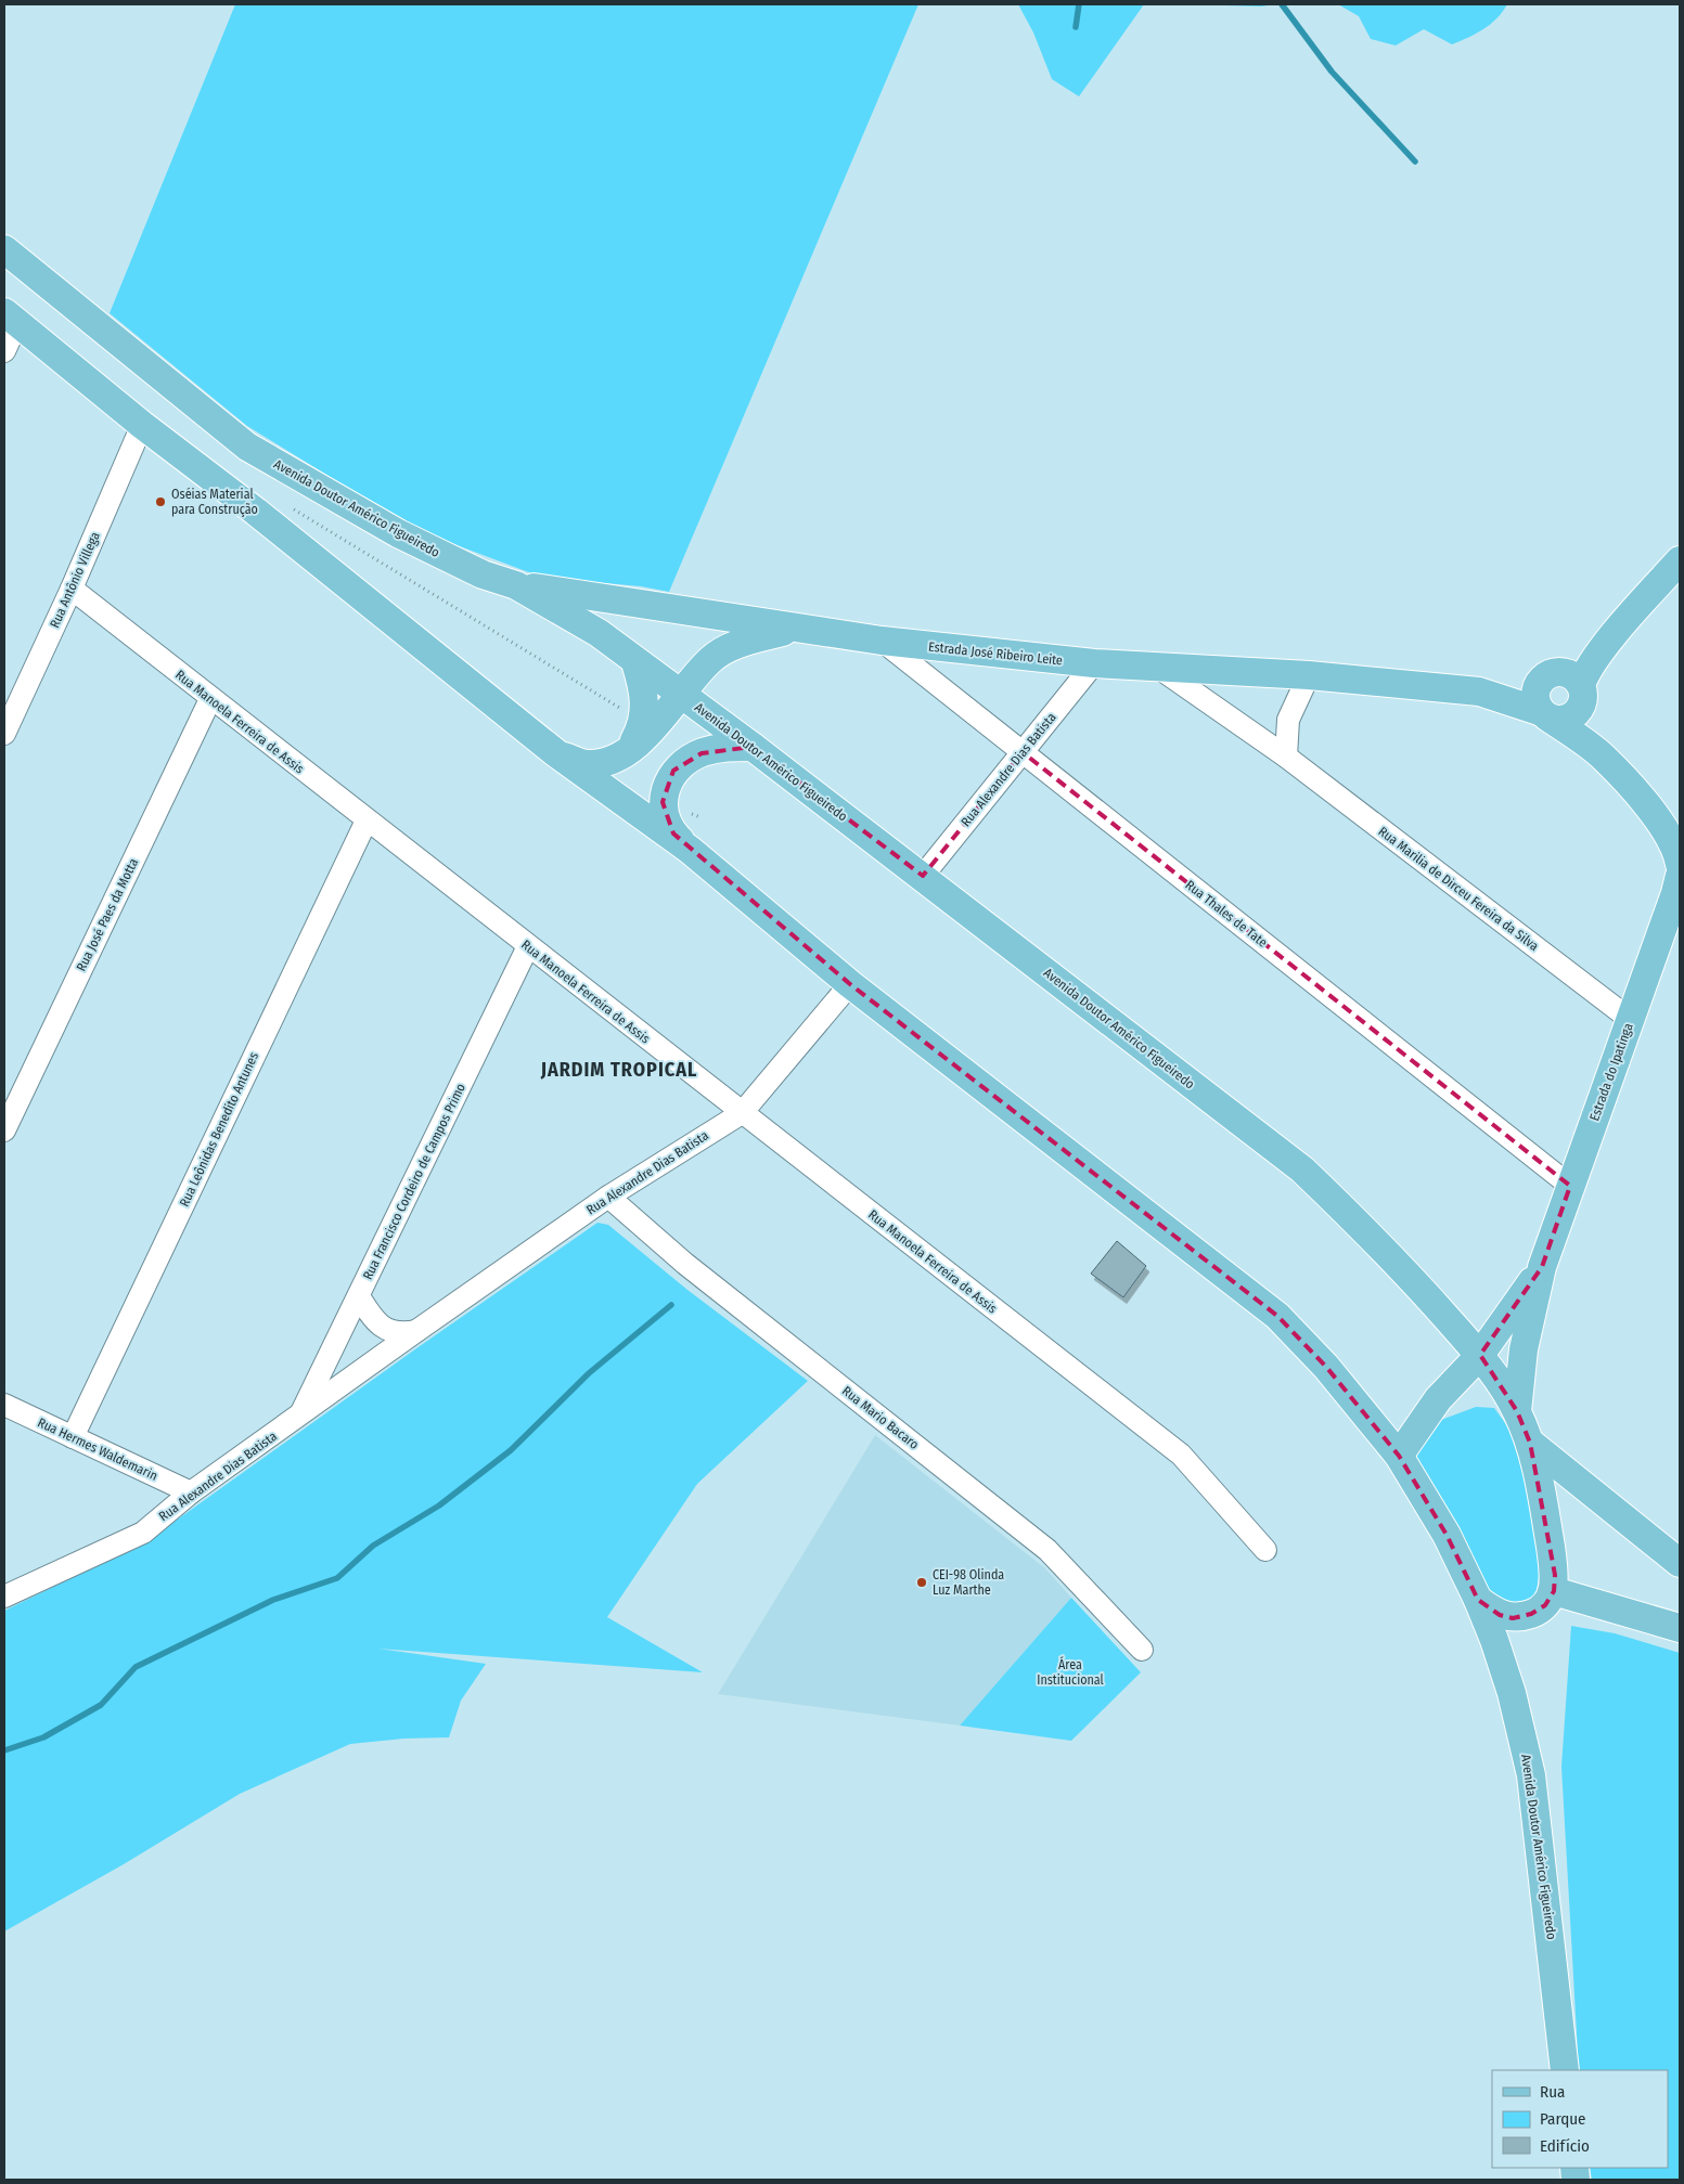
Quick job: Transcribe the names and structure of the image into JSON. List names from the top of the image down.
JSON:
{
  "streets": {
    "main road": ["Avenida Doutor Américo Figueiredo", "Estrada José Ribeiro Leite", "Estrada do Ipatinga"],
    "street": [
      "Rua Antônio Villega",
      "Rua Manoela Ferreira de Assis",
      "Rua Alexandre Dias Batista",
      "Rua Marilia de Dirceu Fereira da Silva",
      "Rua Thales de Tate",
      "Rua José Paes da Motta",
      "Rua Leônidas Benedito Antunes",
      "Rua Francisco Cordeiro de Campos Primo",
      "Rua Mario Bacaro",
      "Rua Hermes Waldemarin"
    ]
  },
  "crossings": [
    ["Avenida Doutor Américo Figueiredo", "Rua Antônio Villega"],
    ["Avenida Doutor Américo Figueiredo", "Estrada José Ribeiro Leite"],
    ["Avenida Doutor Américo Figueiredo", "Rua Alexandre Dias Batista"],
    ["Avenida Doutor Américo Figueiredo", "Estrada do Ipatinga"],
    ["Rua Antônio Villega", "Rua Manoela Ferreira de Assis"],
    ["Estrada José Ribeiro Leite", "Rua Alexandre Dias Batista"],
    ["Estrada José Ribeiro Leite", "Rua Marilia de Dirceu Fereira da Silva"],
    ["Estrada José Ribeiro Leite", "Rua Thales de Tate"],
    ["Rua Manoela Ferreira de Assis", "Rua Alexandre Dias Batista"],
    ["Rua Manoela Ferreira de Assis", "Rua José Paes da Motta"],
    ["Rua Manoela Ferreira de Assis", "Rua Leônidas Benedito Antunes"],
    ["Rua Manoela Ferreira de Assis", "Rua Francisco Cordeiro de Campos Primo"],
    ["Rua Alexandre Dias Batista", "Rua Thales de Tate"],
    ["Rua Alexandre Dias Batista", "Rua Francisco Cordeiro de Campos Primo"],
    ["Rua Alexandre Dias Batista", "Rua Mario Bacaro"],
    ["Rua Alexandre Dias Batista", "Rua Hermes Waldemarin"],
    ["Rua Marilia de Dirceu Fereira da Silva", "Estrada do Ipatinga"],
    ["Rua Thales de Tate", "Estrada do Ipatinga"],
    ["Rua Leônidas Benedito Antunes", "Rua Hermes Waldemarin"]
  ],
  "districts": ["JARDIM TROPICAL"],
  "parks": ["Área Institucional"],
  "places": ["Oséias Material para Construção", "CEI-98 Olinda Luz Marthe"],
  "legend": ["Rua", "Parque", "Edifício"]
}
